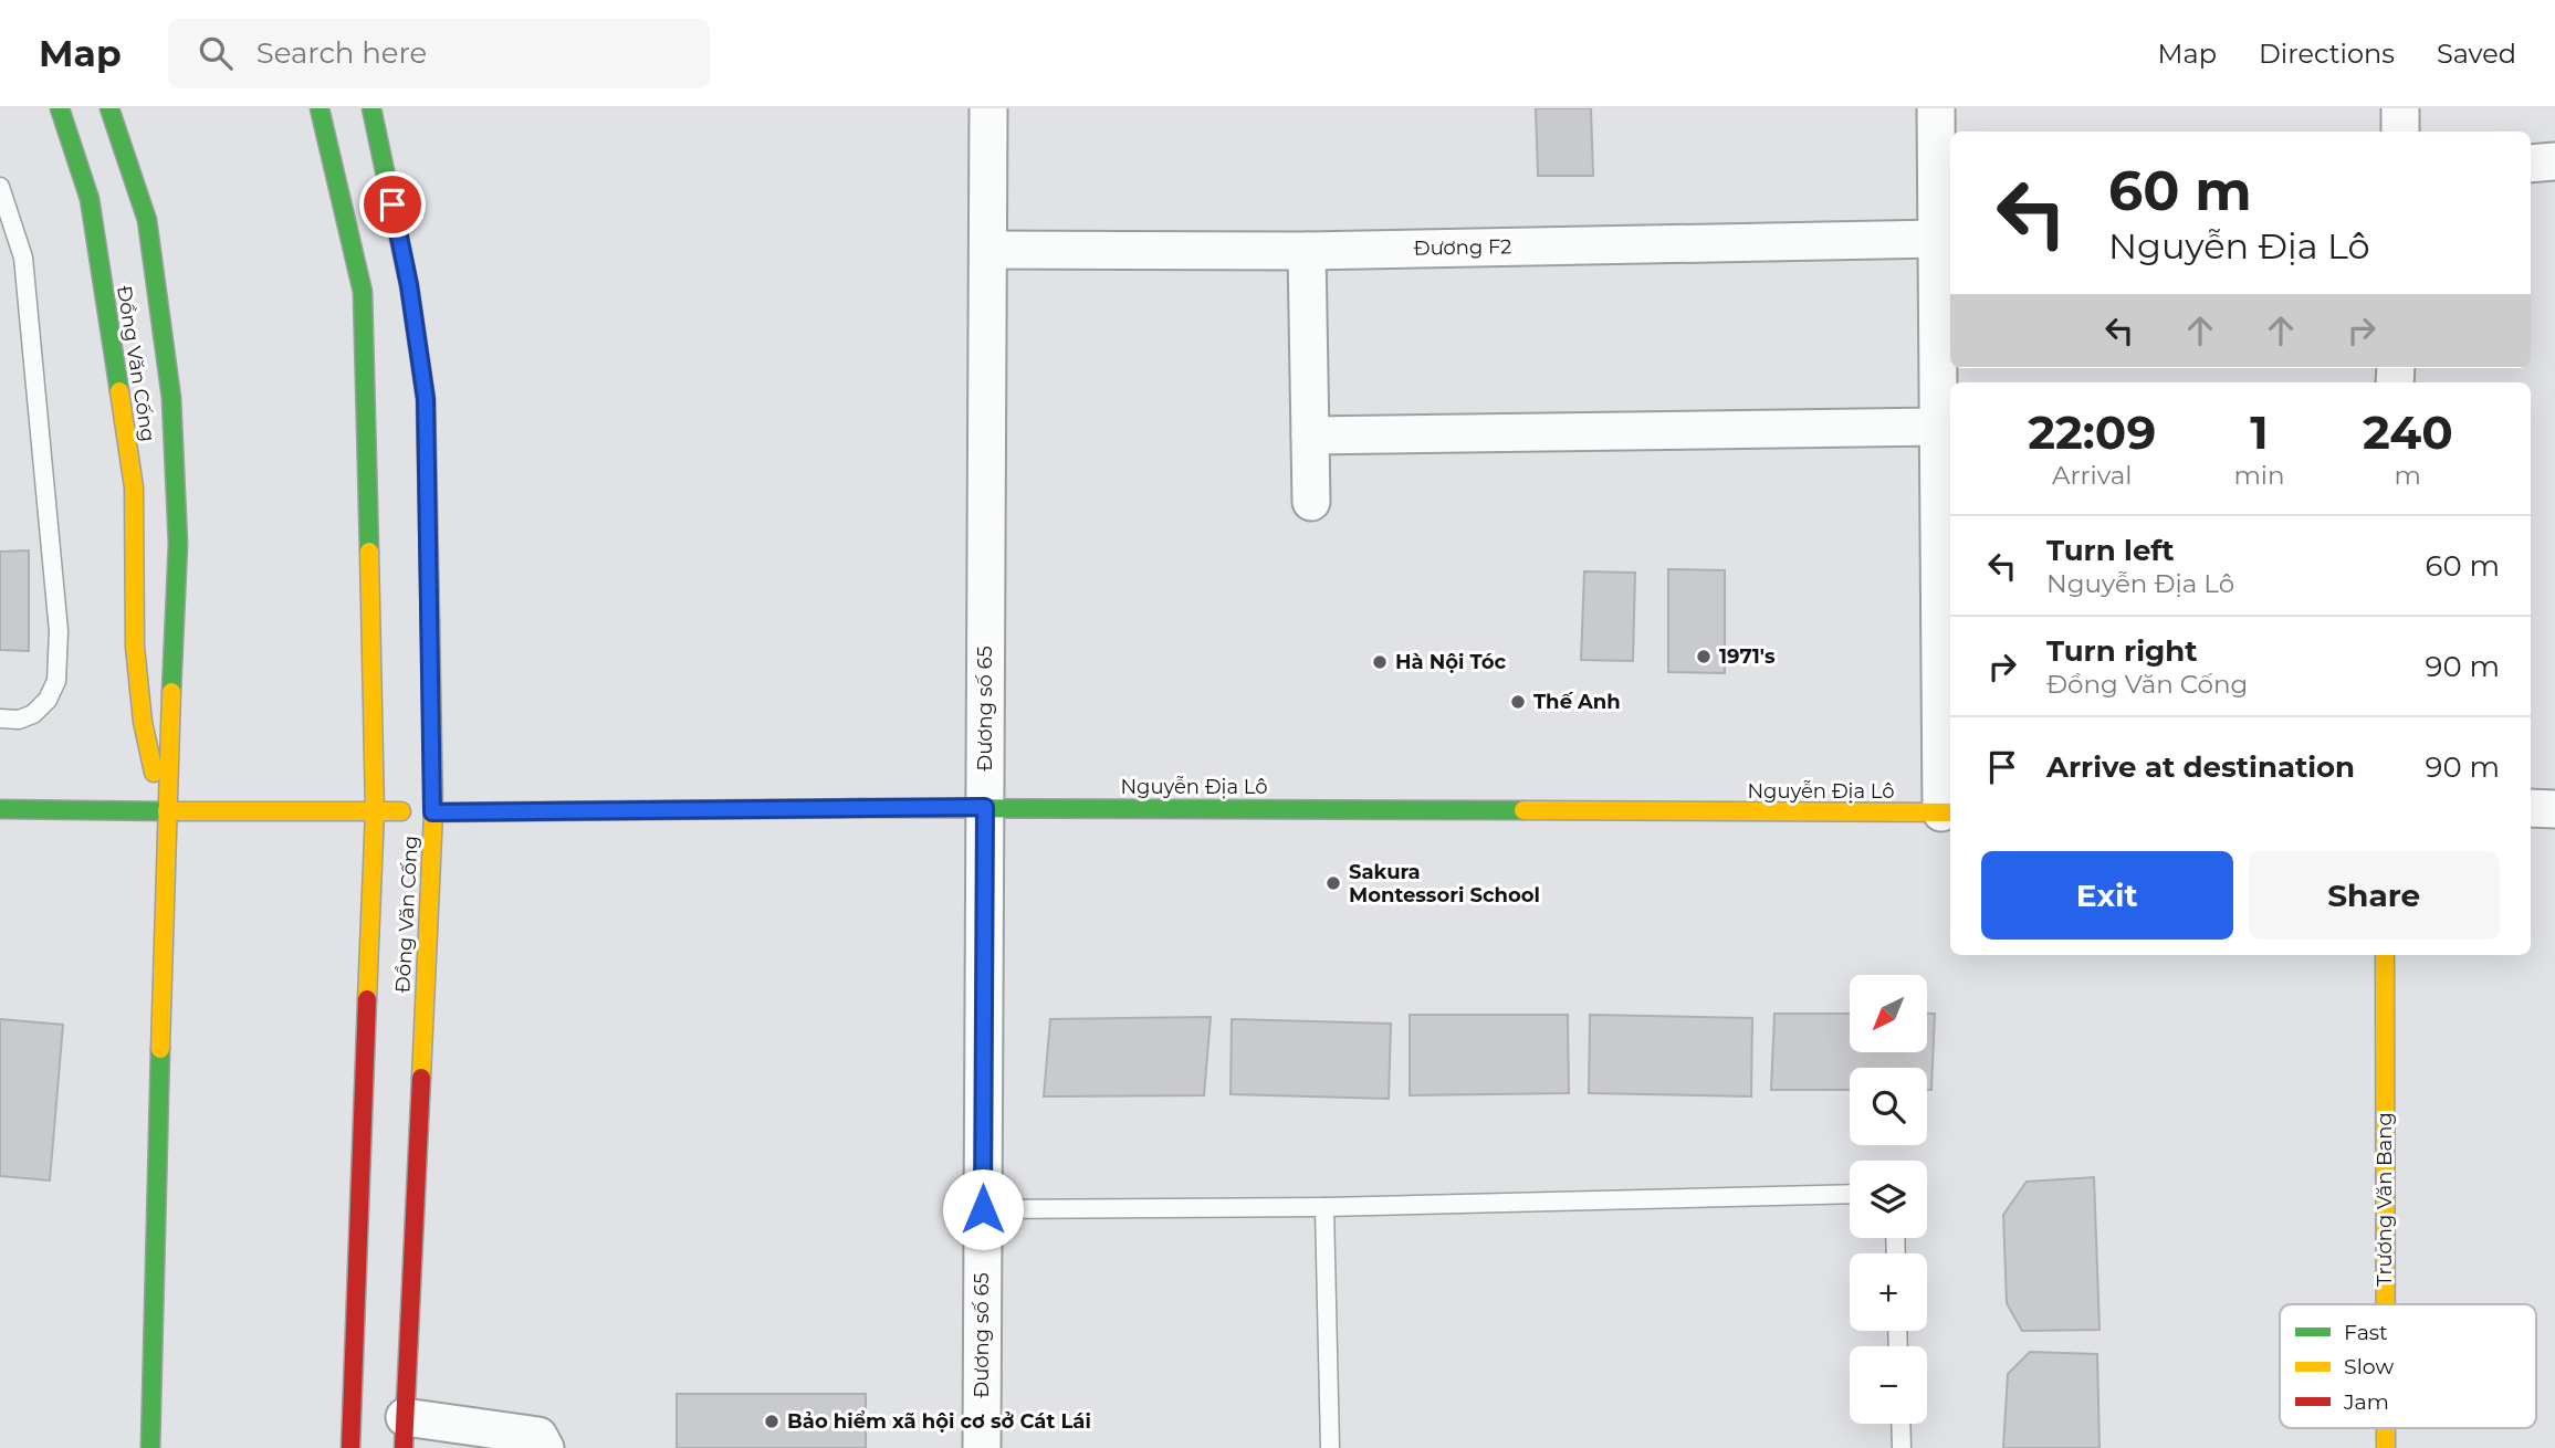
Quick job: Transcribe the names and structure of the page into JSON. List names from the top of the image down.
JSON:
{
  "streets": {
    "main road": ["Đồng Văn Cống", "Nguyễn Địa Lô", "Trương Văn Bang"],
    "street": ["Đương F2", "Đương số 65"]
  },
  "crossings": [
    ["Đương F2", "Đương số 65"],
    ["Đồng Văn Cống", "Nguyễn Địa Lô"],
    ["Đương số 65", "Nguyễn Địa Lô"]
  ],
  "places": [
    "1971's",
    "Hà Nội Tóc",
    "Thế Anh",
    "Sakura Montessori School",
    "Bảo hiểm xã hội cơ sở Cát Lái"
  ],
  "legend": ["Fast", "Slow", "Jam"],
  "north": "bottom left",
  "page": {
    "header": "Map",
    "search": "Search here",
    "nav": ["Map", "Directions", "Saved"],
    "turn": ["60 m", "Nguyễn Địa Lô"],
    "eta": [
      "22:09",
      "Arrival",
      "1",
      "min",
      "240",
      "m"
    ],
    "list": [
      {
        "name": "Turn left",
        "note": "Nguyễn Địa Lô",
        "value": "60 m"
      },
      {
        "name": "Turn right",
        "note": "Đồng Văn Cống",
        "value": "90 m"
      },
      {
        "name": "Arrive at destination",
        "value": "90 m"
      }
    ],
    "buttons": ["Exit", "Share"],
    "map_buttons": ["+", "−"]
  }
}
